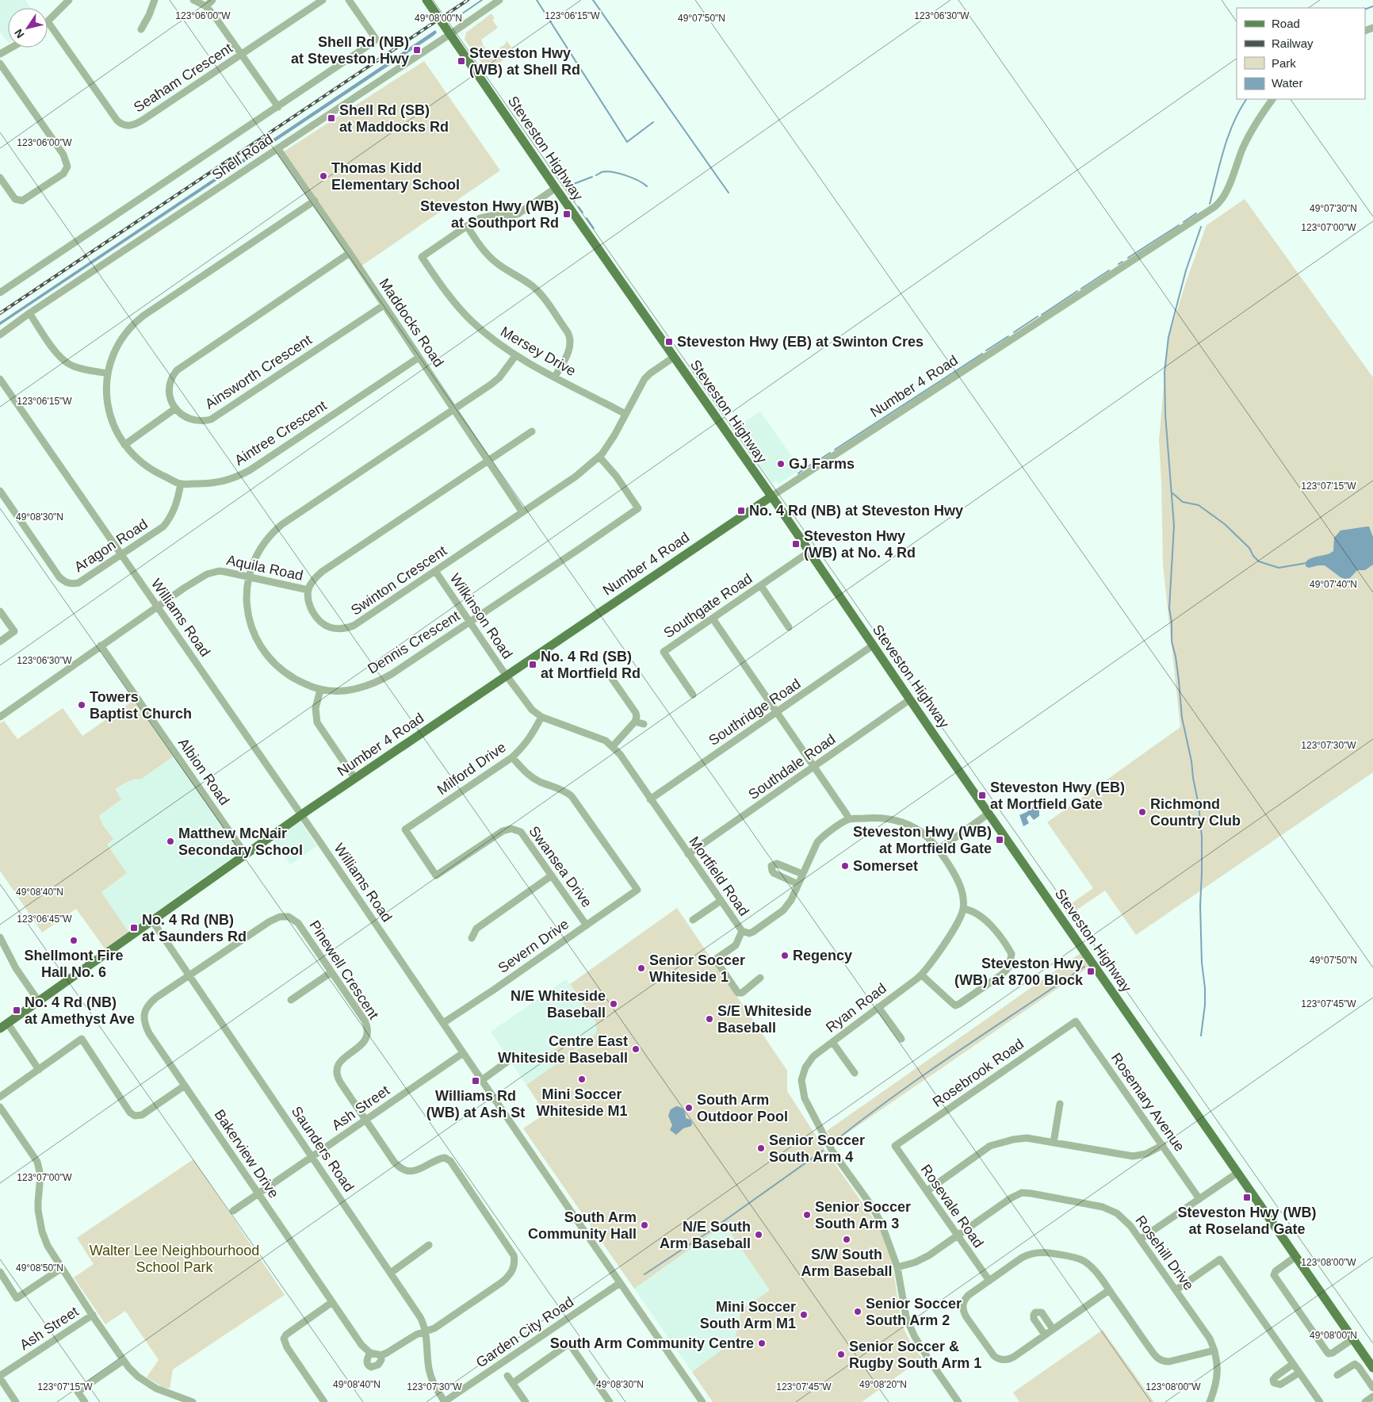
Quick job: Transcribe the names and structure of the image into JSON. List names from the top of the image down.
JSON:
{
  "streets": {
    "main road": ["Steveston Highway", "Number 4 Road"],
    "street": [
      "Seaham Crescent",
      "Shell Road",
      "Maddocks Road",
      "Mersey Drive",
      "Ainsworth Crescent",
      "Aintree Crescent",
      "Aragon Road",
      "Aquila Road",
      "Swinton Crescent",
      "Southgate Road",
      "Wilkinson Road",
      "Williams Road",
      "Dennis Crescent",
      "Southridge Road",
      "Southdale Road",
      "Milford Drive",
      "Albion Road",
      "Swansea Drive",
      "Mortfield Road",
      "Severn Drive",
      "Pinewell Crescent",
      "Ryan Road",
      "Rosebrook Road",
      "Rosemary Avenue",
      "Ash Street",
      "Saunders Road",
      "Bakerview Drive",
      "Rosevale Road",
      "Rosehill Drive",
      "Garden City Road"
    ]
  },
  "crossings": [
    ["Steveston Highway", "Shell Road"],
    ["Steveston Highway", "Number 4 Road"],
    ["Steveston Highway", "Swinton Crescent"],
    ["Steveston Highway", "Southgate Road"],
    ["Steveston Highway", "Southridge Road"],
    ["Steveston Highway", "Southdale Road"],
    ["Shell Road", "Maddocks Road"],
    ["Maddocks Road", "Ainsworth Crescent"],
    ["Maddocks Road", "Aintree Crescent"],
    ["Maddocks Road", "Swinton Crescent"],
    ["Maddocks Road", "Dennis Crescent"],
    ["Mersey Drive", "Swinton Crescent"],
    ["Mersey Drive", "Dennis Crescent"],
    ["Number 4 Road", "Wilkinson Road"],
    ["Number 4 Road", "Williams Road"],
    ["Number 4 Road", "Albion Road"],
    ["Number 4 Road", "Mortfield Road"],
    ["Number 4 Road", "Saunders Road"],
    ["Aintree Crescent", "Aragon Road"],
    ["Aragon Road", "Williams Road"],
    ["Aquila Road", "Swinton Crescent"],
    ["Aquila Road", "Williams Road"],
    ["Aquila Road", "Dennis Crescent"],
    ["Aquila Road", "Albion Road"],
    ["Swinton Crescent", "Wilkinson Road"],
    ["Swinton Crescent", "Dennis Crescent"],
    ["Wilkinson Road", "Dennis Crescent"],
    ["Wilkinson Road", "Mortfield Road"],
    ["Williams Road", "Severn Drive"],
    ["Williams Road", "Ash Street"],
    ["Williams Road", "Garden City Road"],
    ["Southridge Road", "Mortfield Road"],
    ["Southdale Road", "Mortfield Road"],
    ["Milford Drive", "Swansea Drive"],
    ["Milford Drive", "Mortfield Road"],
    ["Milford Drive", "Severn Drive"],
    ["Swansea Drive", "Severn Drive"],
    ["Pinewell Crescent", "Ash Street"],
    ["Pinewell Crescent", "Saunders Road"],
    ["Pinewell Crescent", "Bakerview Drive"],
    ["Ryan Road", "Rosehill Drive"],
    ["Rosebrook Road", "Rosemary Avenue"],
    ["Rosebrook Road", "Rosevale Road"],
    ["Ash Street", "Saunders Road"],
    ["Ash Street", "Bakerview Drive"],
    ["Saunders Road", "Bakerview Drive"],
    ["Saunders Road", "Garden City Road"],
    ["Rosevale Road", "Rosehill Drive"]
  ],
  "parks": ["Walter Lee Neighbourhood School Park"],
  "places": {
    "transit": [
      "Shell Rd (NB) at Steveston Hwy",
      "Steveston Hwy (WB) at Shell Rd",
      "Shell Rd (SB) at Maddocks Rd",
      "Steveston Hwy (WB) at Southport Rd",
      "Steveston Hwy (EB) at Swinton Cres",
      "No. 4 Rd (NB) at Steveston Hwy",
      "Steveston Hwy (WB) at No. 4 Rd",
      "No. 4 Rd (SB) at Mortfield Rd",
      "Steveston Hwy (EB) at Mortfield Gate",
      "Steveston Hwy (WB) at Mortfield Gate",
      "No. 4 Rd (NB) at Saunders Rd",
      "Steveston Hwy (WB) at 8700 Block",
      "No. 4 Rd (NB) at Amethyst Ave",
      "Williams Rd (WB) at Ash St",
      "Steveston Hwy (WB) at Roseland Gate"
    ],
    "other": [
      "Thomas Kidd Elementary School",
      "GJ Farms",
      "Towers Baptist Church",
      "Richmond Country Club",
      "Matthew McNair Secondary School",
      "Somerset",
      "Shellmont Fire Hall No. 6",
      "Regency",
      "Senior Soccer Whiteside 1",
      "N/E Whiteside Baseball",
      "S/E Whiteside Baseball",
      "Centre East Whiteside Baseball",
      "Mini Soccer Whiteside M1",
      "South Arm Outdoor Pool",
      "Senior Soccer South Arm 4",
      "Senior Soccer South Arm 3",
      "South Arm Community Hall",
      "N/E South Arm Baseball",
      "S/W South Arm Baseball",
      "Senior Soccer South Arm 2",
      "Mini Soccer South Arm M1",
      "South Arm Community Centre",
      "Senior Soccer & Rugby South Arm 1"
    ]
  },
  "legend": [
    "Road",
    "Railway",
    "Park",
    "Water"
  ],
  "north": "bottom left",
  "coordinates": [
    "123°06'30\"W",
    "123°06'00\"W",
    "123°06'15\"W",
    "49°08'00\"N",
    "49°07'50\"N",
    "49°07'30\"N",
    "123°07'00\"W",
    "123°07'15\"W",
    "49°08'30\"N",
    "49°07'40\"N",
    "123°07'30\"W",
    "49°08'40\"N",
    "123°06'45\"W",
    "123°07'45\"W",
    "123°08'00\"W",
    "49°08'50\"N",
    "49°08'20\"N"
  ]
}
